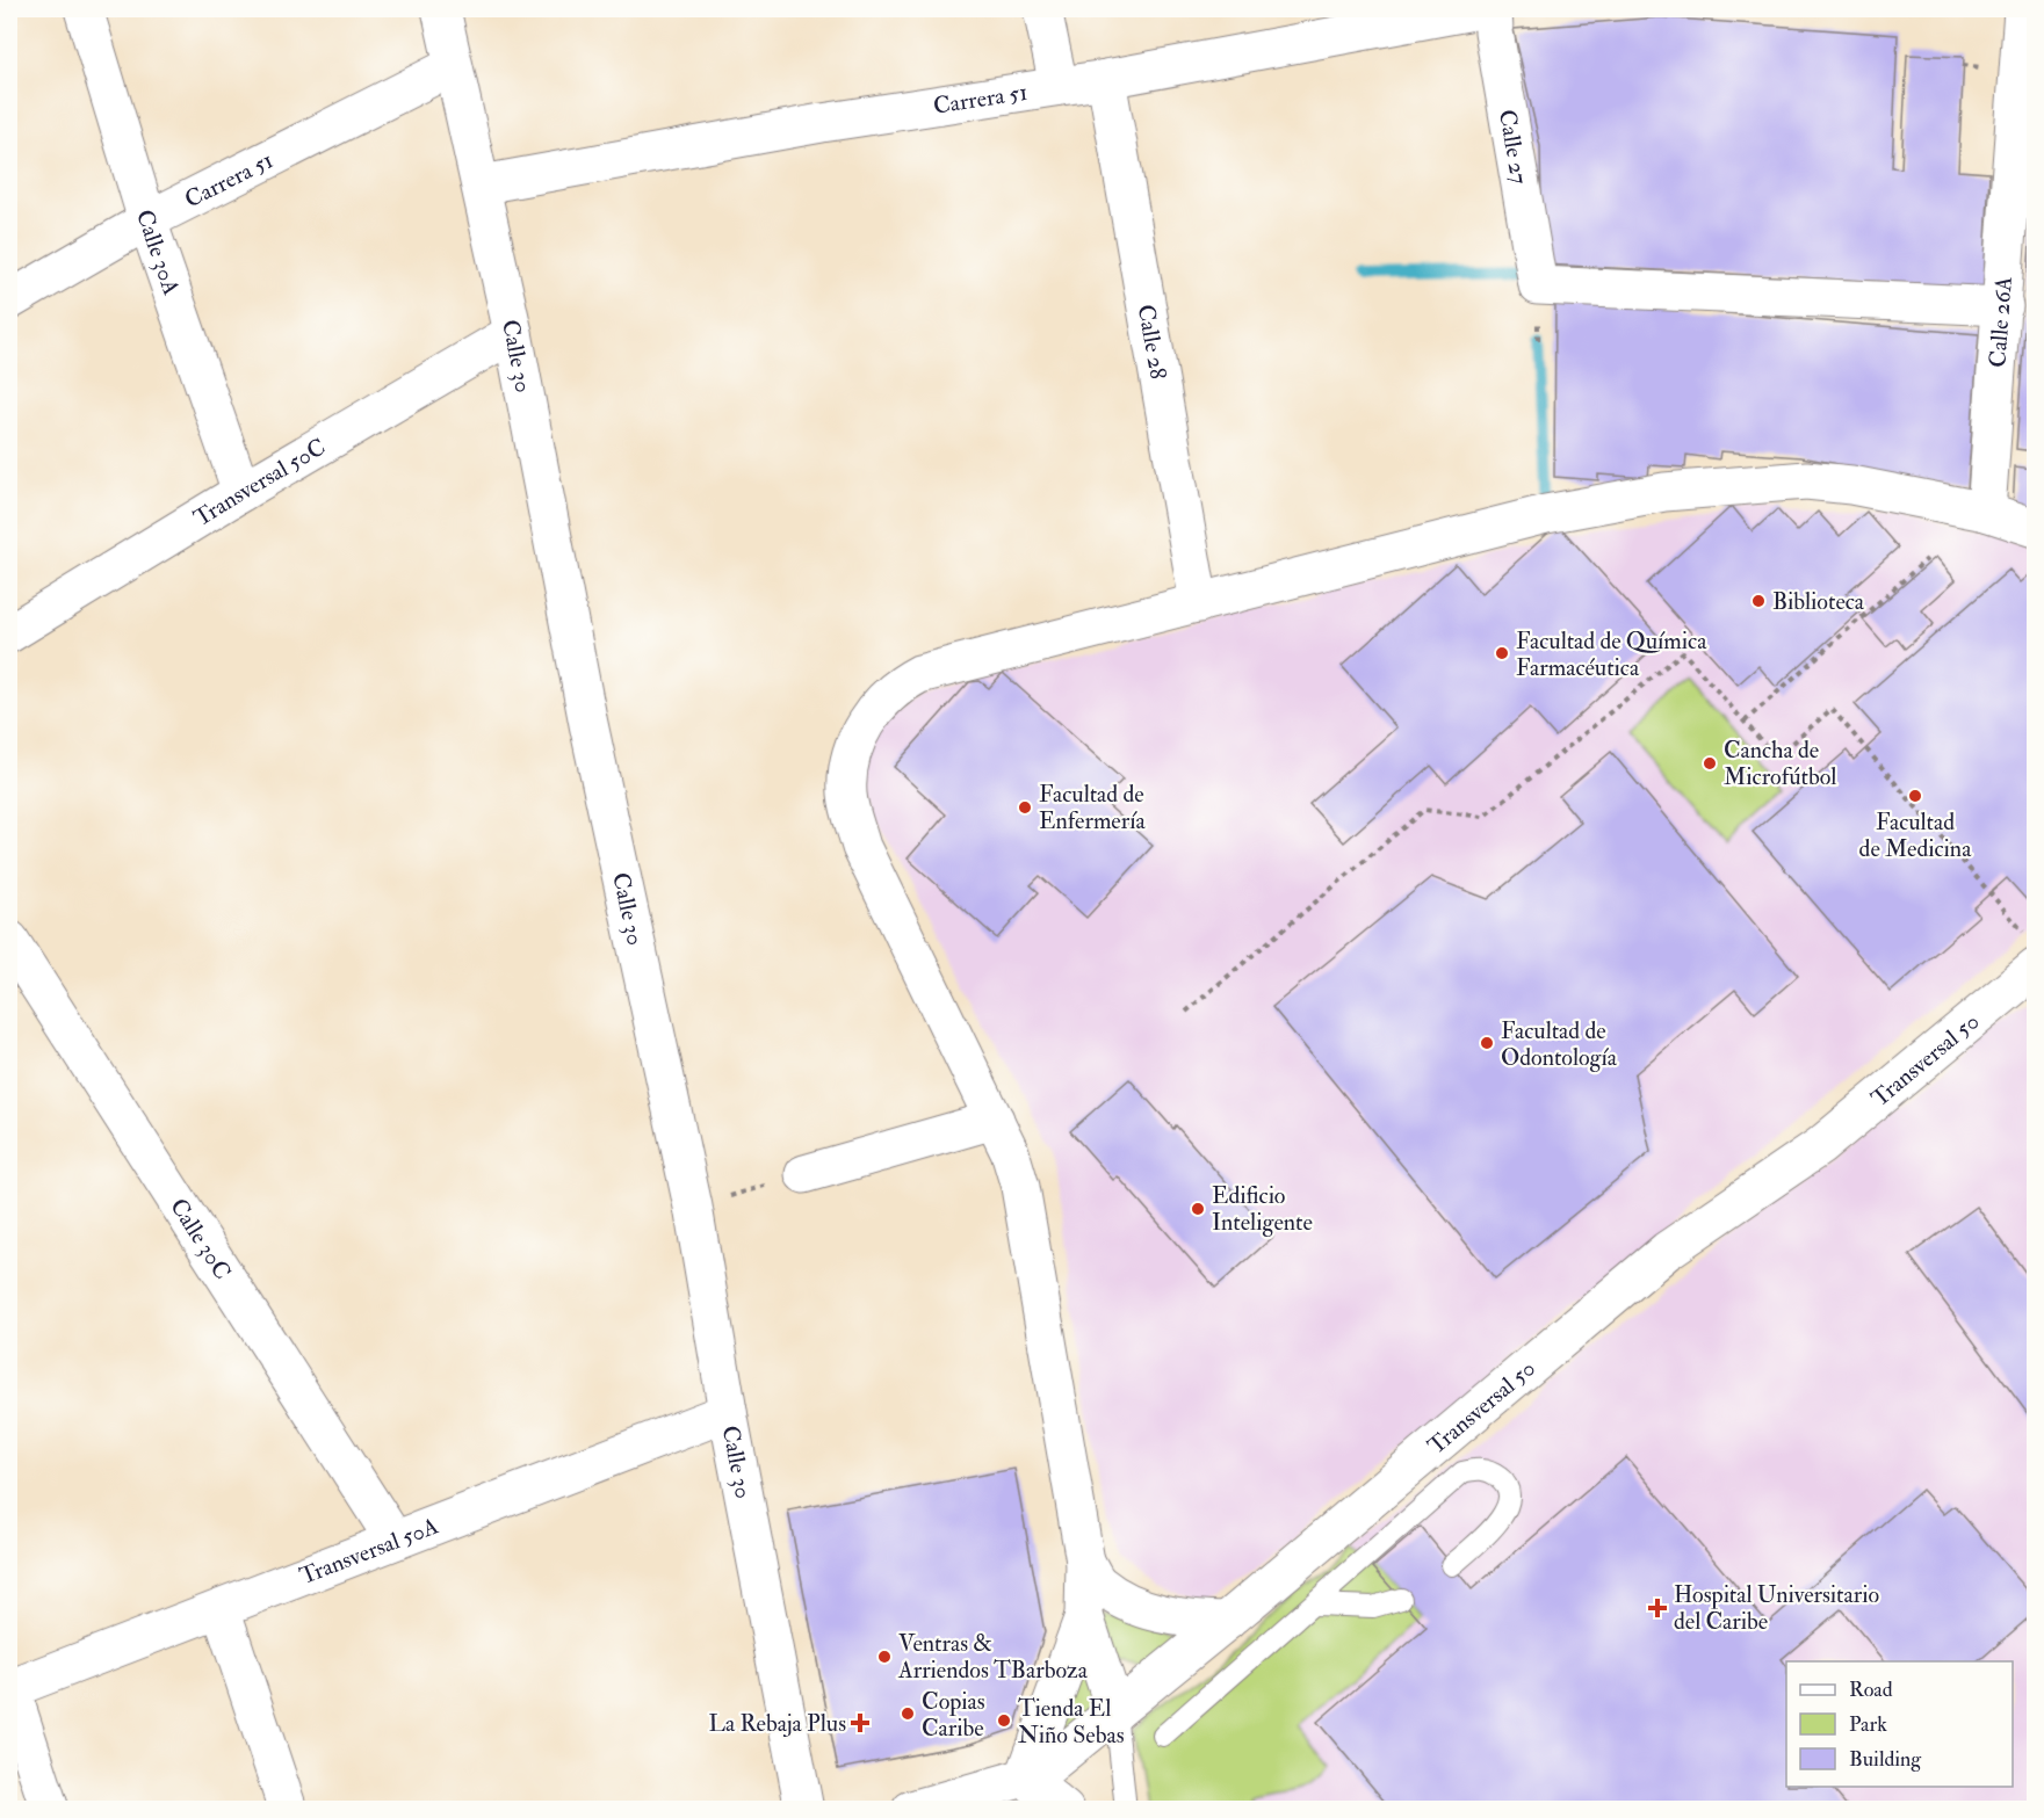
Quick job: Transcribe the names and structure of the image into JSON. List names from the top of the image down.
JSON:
{
  "streets": {
    "street": [
      "Carrera 51",
      "Calle 27",
      "Calle 30A",
      "Calle 26A",
      "Calle 28",
      "Calle 30",
      "Transversal 50C",
      "Transversal 50",
      "Calle 30C",
      "Transversal 50A"
    ]
  },
  "crossings": [
    ["Carrera 51", "Calle 30A"],
    ["Carrera 51", "Calle 28"],
    ["Carrera 51", "Calle 30"],
    ["Calle 27", "Calle 26A"],
    ["Calle 30A", "Transversal 50C"],
    ["Calle 30", "Transversal 50C"],
    ["Calle 30", "Transversal 50A"],
    ["Calle 30C", "Transversal 50A"]
  ],
  "places": {
    "other": [
      "Biblioteca",
      "Facultad de Química Farmacéutica",
      "Cancha de Microfútbol",
      "Facultad de Medicina",
      "Facultad de Enfermería",
      "Facultad de Odontología",
      "Edificio Inteligente",
      "Ventras & Arriendos TBarboza",
      "Copias Caribe",
      "Tienda El Niño Sebas"
    ],
    "health": ["Hospital Universitario del Caribe", "La Rebaja Plus"]
  },
  "legend": ["Road", "Park", "Building"]
}
